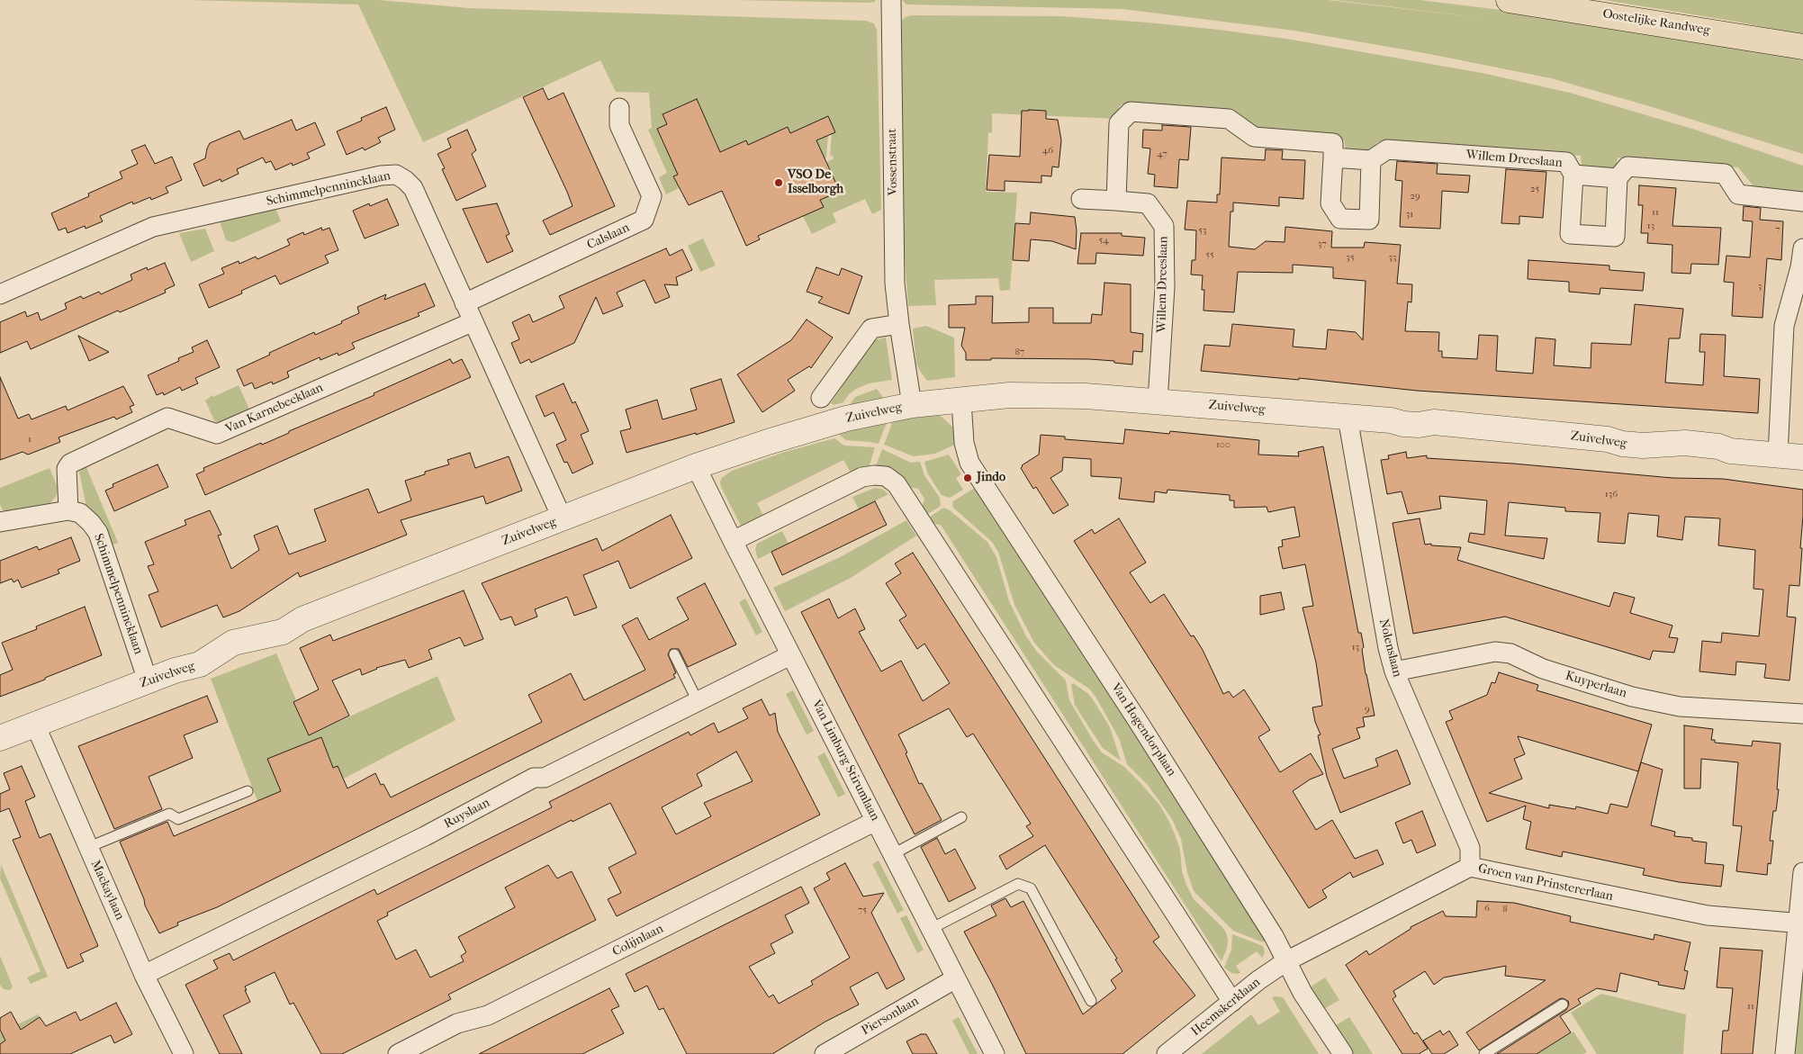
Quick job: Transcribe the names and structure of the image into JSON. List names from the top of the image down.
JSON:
{
  "streets": {
    "main road": ["Oostelijke Randweg"],
    "street": [
      "Willem Dreeslaan",
      "Vossenstraat",
      "Schimmelpennincklaan",
      "Calslaan",
      "Zuivelweg",
      "Van Karnebeeklaan",
      "Nolenslaan",
      "Kuyperlaan",
      "Van Hogendorplaan",
      "Van Limburg Stirumlaan",
      "Ruyslaan",
      "Groen van Prinstererlaan",
      "Mackaylaan",
      "Colijnlaan",
      "Heemskerklaan",
      "Piersonlaan"
    ]
  },
  "crossings": [
    ["Willem Dreeslaan", "Zuivelweg"],
    ["Vossenstraat", "Zuivelweg"],
    ["Schimmelpennincklaan", "Calslaan"],
    ["Schimmelpennincklaan", "Zuivelweg"],
    ["Schimmelpennincklaan", "Van Karnebeeklaan"],
    ["Zuivelweg", "Nolenslaan"],
    ["Zuivelweg", "Van Hogendorplaan"],
    ["Zuivelweg", "Van Limburg Stirumlaan"],
    ["Zuivelweg", "Mackaylaan"],
    ["Nolenslaan", "Kuyperlaan"],
    ["Nolenslaan", "Groen van Prinstererlaan"],
    ["Van Hogendorplaan", "Groen van Prinstererlaan"],
    ["Van Hogendorplaan", "Heemskerklaan"],
    ["Van Limburg Stirumlaan", "Ruyslaan"],
    ["Van Limburg Stirumlaan", "Colijnlaan"],
    ["Van Limburg Stirumlaan", "Piersonlaan"],
    ["Ruyslaan", "Mackaylaan"],
    ["Groen van Prinstererlaan", "Heemskerklaan"]
  ],
  "places": ["VSO De Isselborgh", "Jindo"],
  "house_numbers": [
    "46",
    "47",
    "25",
    "29",
    "11",
    "31",
    "13",
    "7",
    "53",
    "54",
    "37",
    "55",
    "35",
    "33",
    "3",
    "87",
    "1",
    "100",
    "136",
    "13",
    "9",
    "6",
    "8",
    "75",
    "11"
  ]
}
